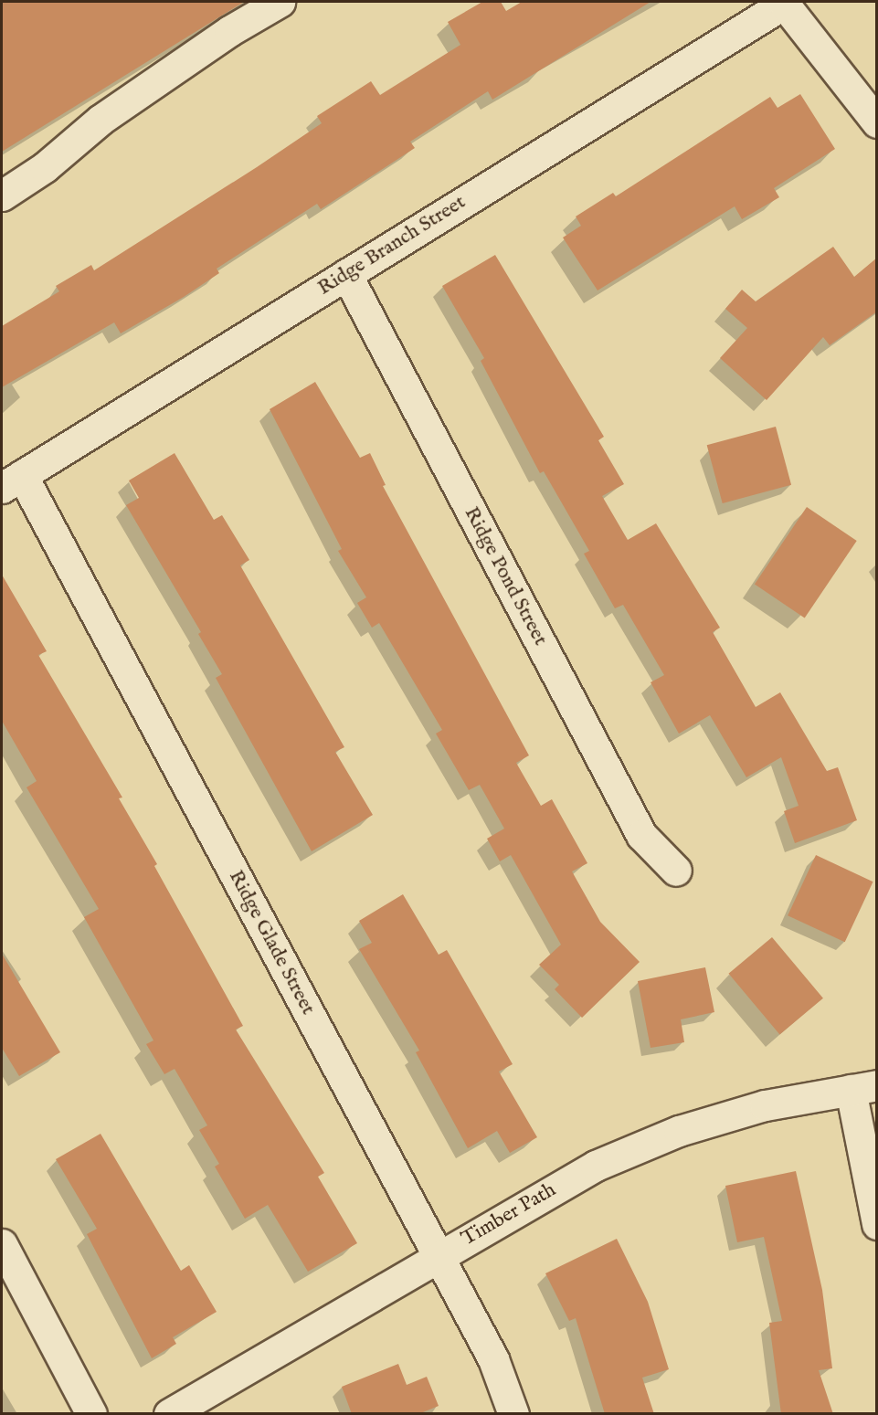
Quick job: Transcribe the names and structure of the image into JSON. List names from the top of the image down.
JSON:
{
  "streets": {
    "street": [
      "Ridge Branch Street",
      "Ridge Pond Street",
      "Ridge Glade Street",
      "Timber Path"
    ]
  },
  "crossings": [
    ["Ridge Branch Street", "Ridge Pond Street"],
    ["Ridge Branch Street", "Ridge Glade Street"],
    ["Ridge Glade Street", "Timber Path"]
  ]
}
